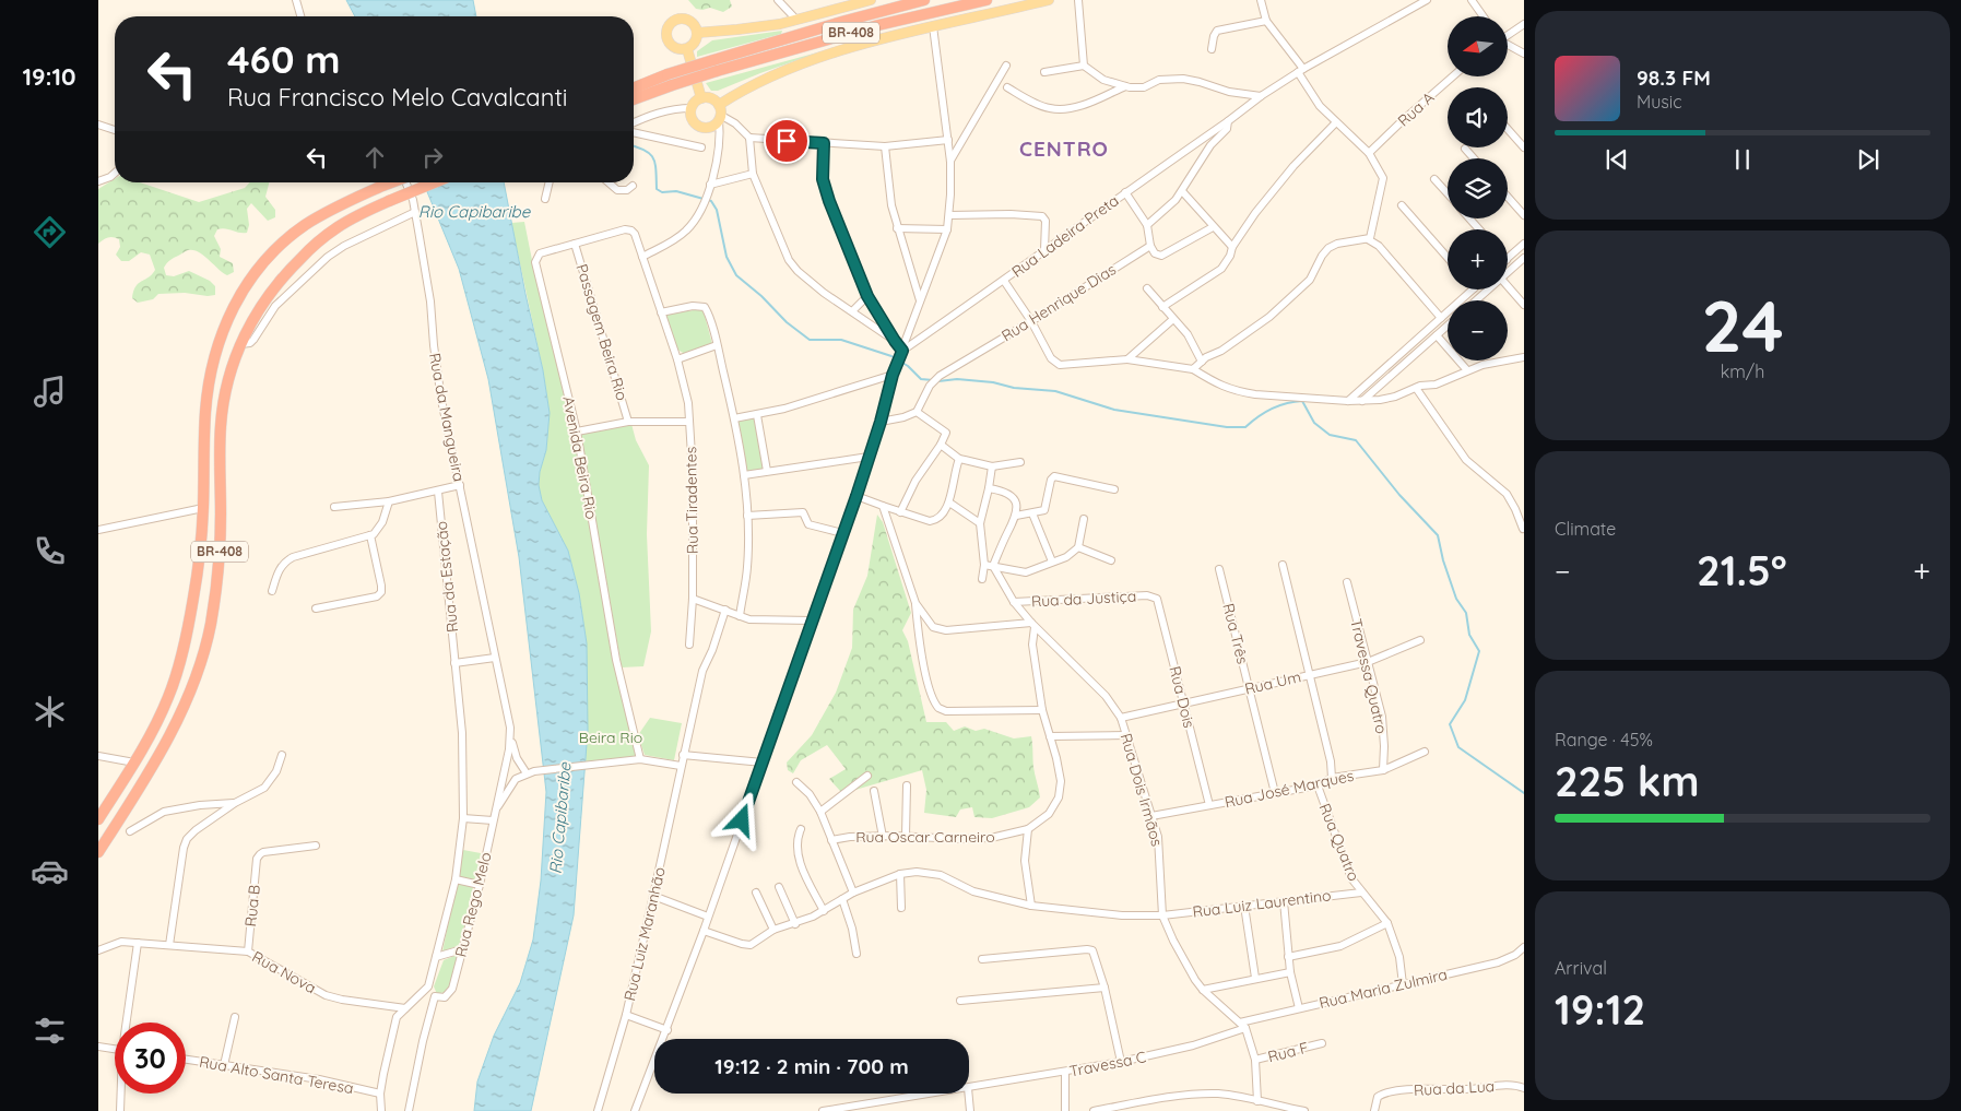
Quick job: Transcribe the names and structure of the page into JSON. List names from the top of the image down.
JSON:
{
  "streets": {
    "highway": ["BR-408"],
    "street": [
      "Rua A",
      "Rua Ladeira Preta",
      "Rua Henrique Dias",
      "Passagem Beira Rio",
      "Rua da Mangueira",
      "Avenida Beira Rio",
      "Rua Tiradentes",
      "Rua da Estação",
      "Rua da Justiça",
      "Rua Três",
      "Travessa Quatro",
      "Rua Um",
      "Rua Dois",
      "Rua José Marques",
      "Rua Dois Irmãos",
      "Rua Oscar Carneiro",
      "Rua Quatro",
      "Rua Luiz Laurentino",
      "Rua Rego Melo",
      "Rua B",
      "Rua Luiz Maranhão",
      "Rua Nova",
      "Rua Maria Zulmira",
      "Rua F",
      "Travessa C",
      "Rua Alto Santa Teresa",
      "Rua da Lua"
    ]
  },
  "crossings": [
    ["Passagem Beira Rio", "Avenida Beira Rio"],
    ["Rua da Mangueira", "Rua Rego Melo"],
    ["Avenida Beira Rio", "Rua Tiradentes"],
    ["Rua da Justiça", "Rua Dois"],
    ["Rua da Justiça", "Rua Dois Irmãos"],
    ["Rua da Justiça", "Rua Oscar Carneiro"],
    ["Rua Três", "Rua Um"],
    ["Rua Três", "Rua José Marques"],
    ["Travessa Quatro", "Rua Um"],
    ["Travessa Quatro", "Rua José Marques"],
    ["Rua Um", "Rua Dois"],
    ["Rua Um", "Rua Dois Irmãos"],
    ["Rua Dois", "Rua José Marques"],
    ["Rua José Marques", "Rua Dois Irmãos"],
    ["Rua José Marques", "Rua Quatro"],
    ["Rua Dois Irmãos", "Rua Oscar Carneiro"],
    ["Rua Dois Irmãos", "Rua Luiz Laurentino"],
    ["Rua Dois Irmãos", "Rua Maria Zulmira"],
    ["Rua Dois Irmãos", "Travessa C"],
    ["Rua Quatro", "Rua Luiz Laurentino"],
    ["Rua Quatro", "Rua Maria Zulmira"],
    ["Rua B", "Rua Nova"],
    ["Rua Maria Zulmira", "Travessa C"]
  ],
  "districts": ["CENTRO"],
  "water": ["Rio Capibaribe"],
  "parks": ["Beira Rio"],
  "north": "left",
  "page": {
    "tabs": "19:10",
    "map_buttons": ["+", "−"],
    "turn": ["460 m", "Rua Francisco Melo Cavalcanti"],
    "song": ["98.3 FM", "Music"],
    "tile": [
      ["24", "km/h"],
      "Climate",
      ["Range · 45%", "225 km"],
      ["Arrival", "19:12"]
    ],
    "heat": ["−", "21.5°", "+"],
    "limit": "30",
    "trip": "19:12 · 2 min · 700 m"
  }
}
